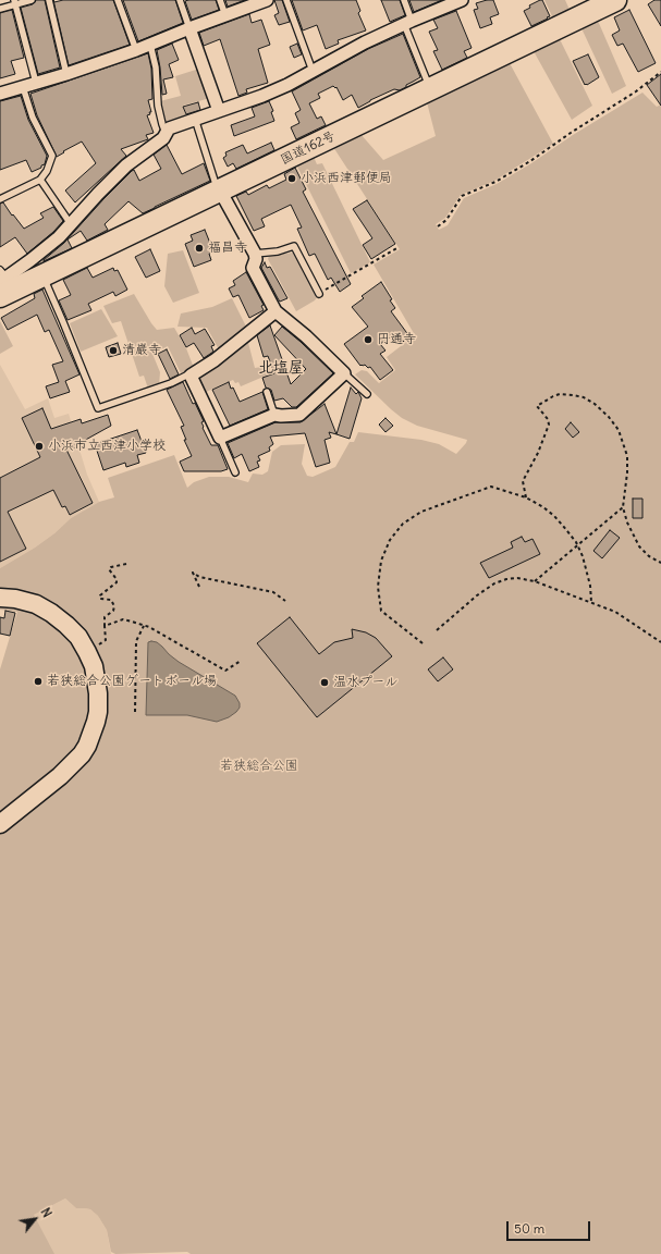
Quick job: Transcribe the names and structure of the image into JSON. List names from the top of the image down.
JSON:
{
  "streets": {
    "highway": ["国道162号"]
  },
  "districts": ["北塩屋"],
  "parks": ["若狭総合公園"],
  "places": [
    "小浜西津郵便局",
    "福昌寺",
    "円通寺",
    "清巌寺",
    "小浜市立西津小学校",
    "若狭総合公園ゲートボール場",
    "温水プール"
  ],
  "scale_bar": "50 m",
  "north": "top right"
}
